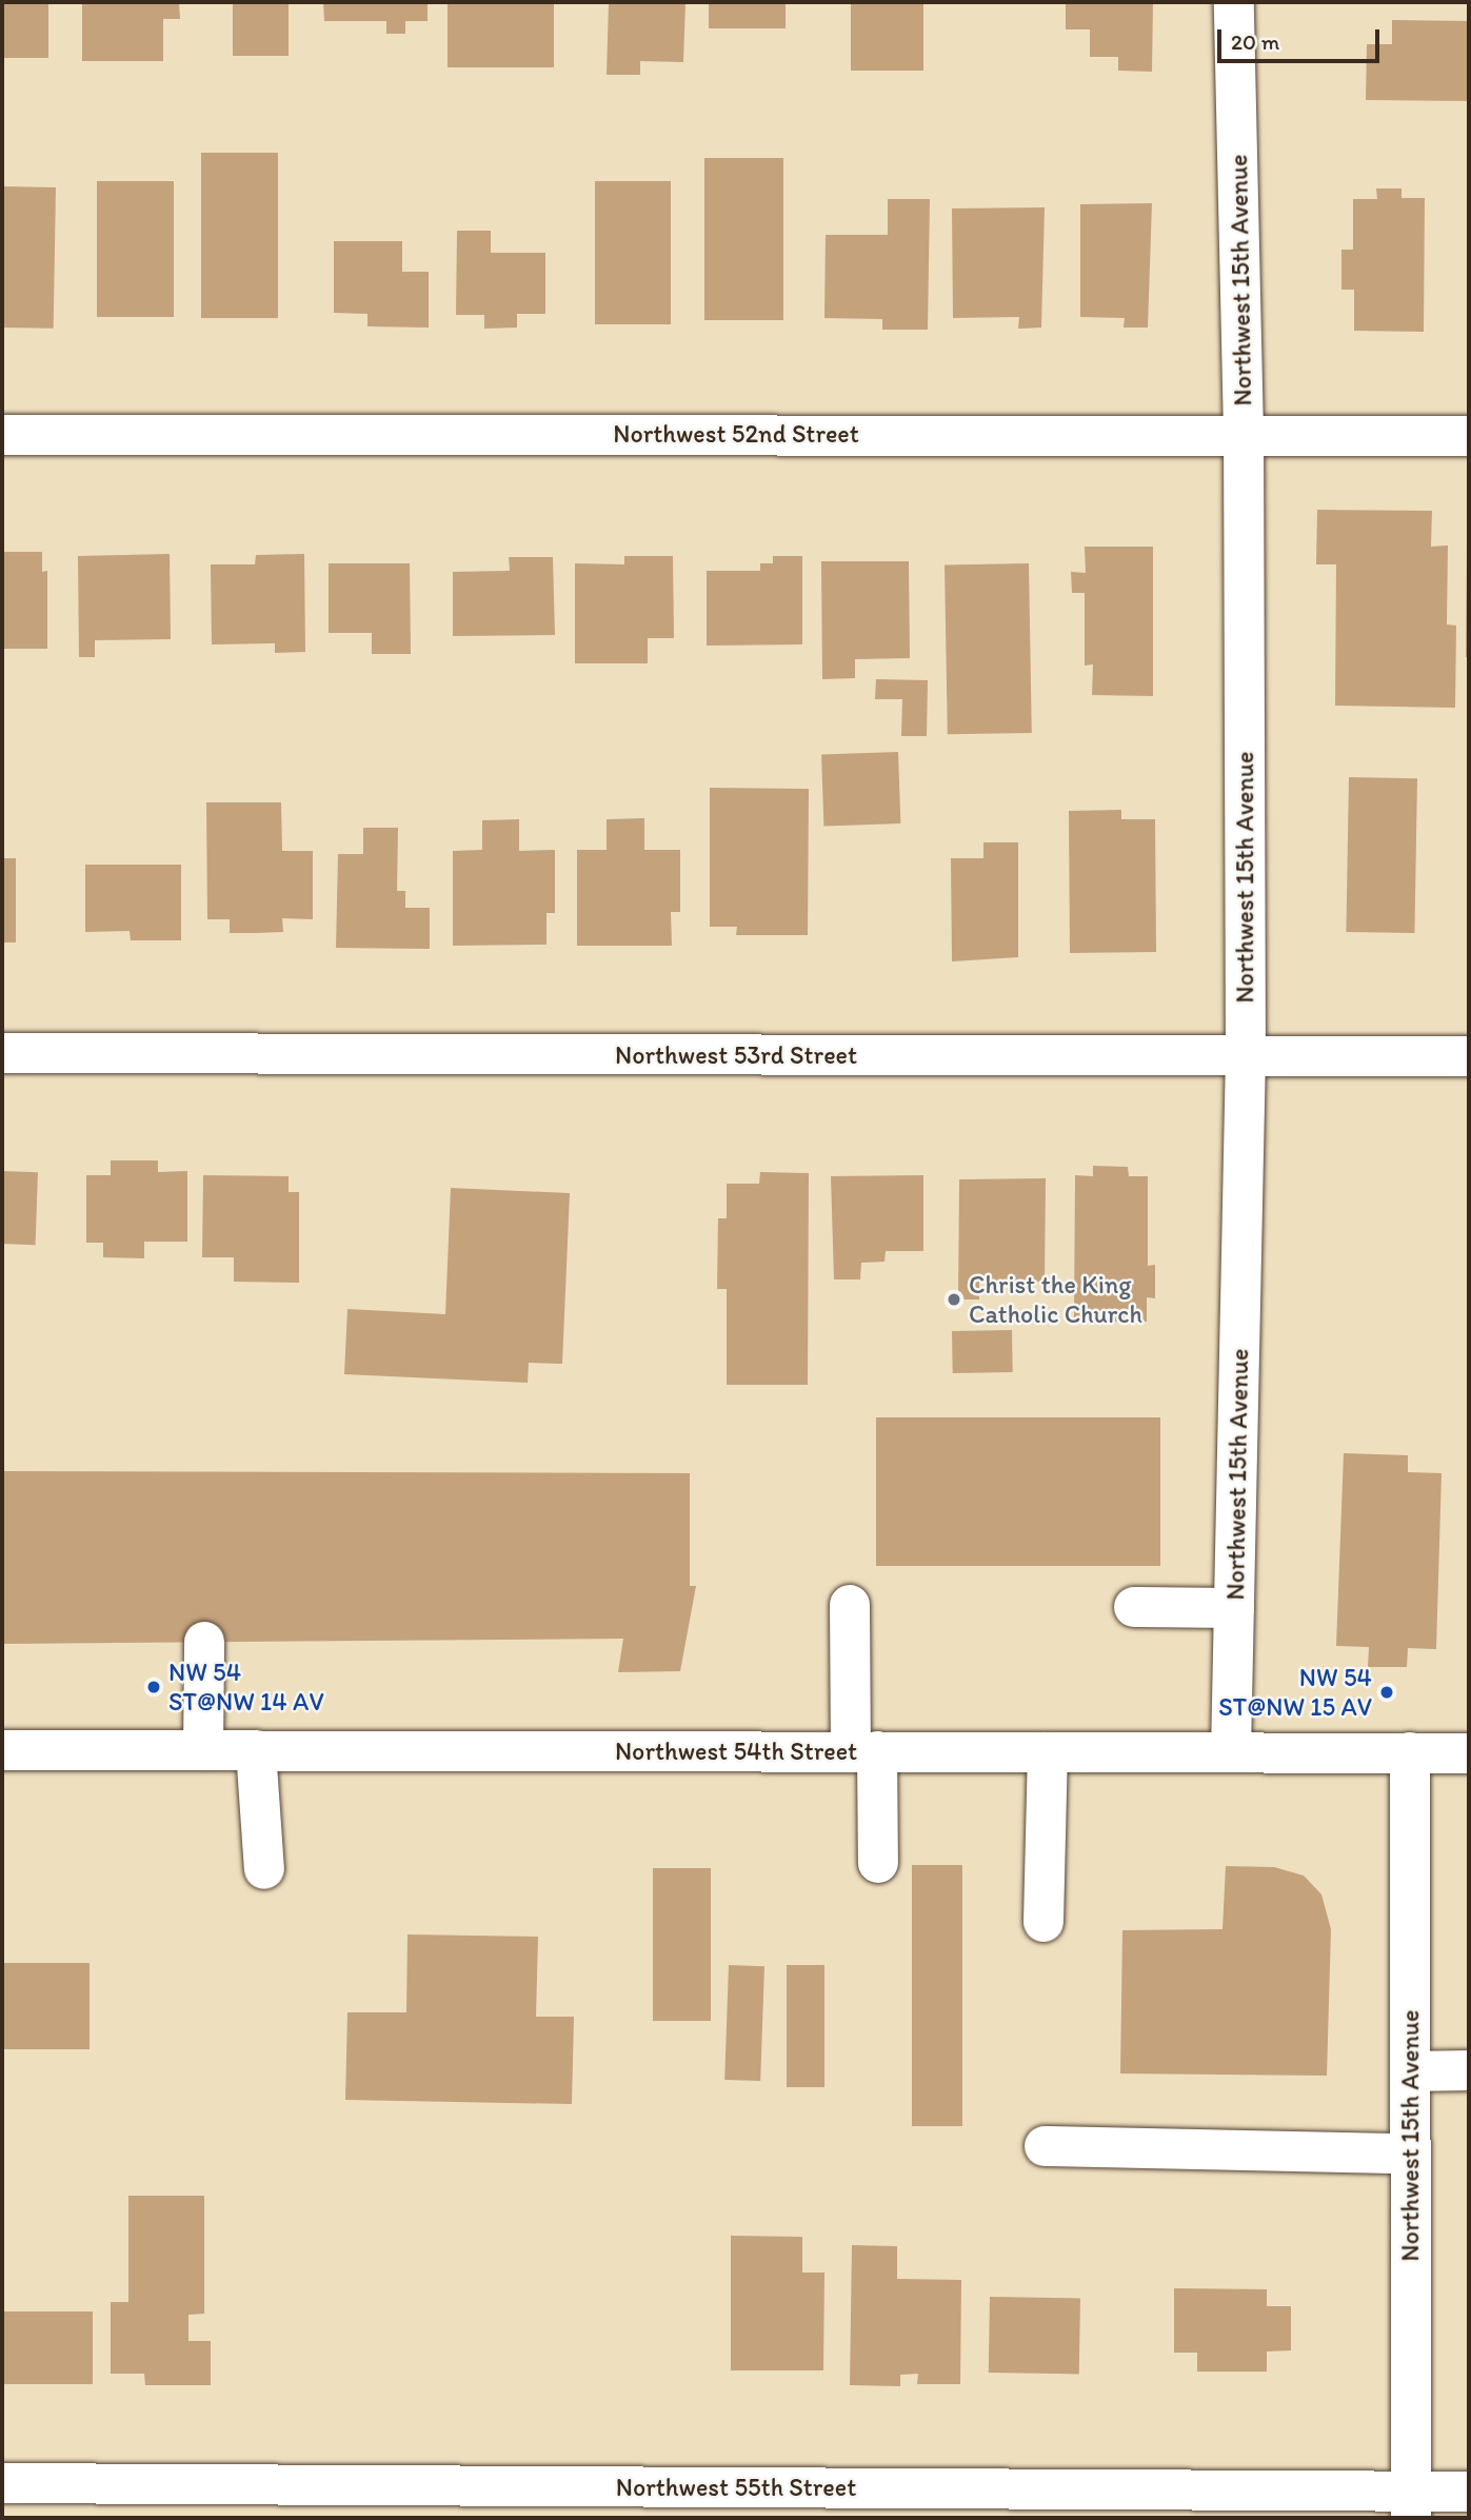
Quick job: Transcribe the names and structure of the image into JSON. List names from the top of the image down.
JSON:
{
  "streets": {
    "street": [
      "Northwest 15th Avenue",
      "Northwest 52nd Street",
      "Northwest 53rd Street",
      "Northwest 54th Street",
      "Northwest 55th Street"
    ]
  },
  "crossings": [
    ["Northwest 15th Avenue", "Northwest 52nd Street"],
    ["Northwest 15th Avenue", "Northwest 53rd Street"],
    ["Northwest 15th Avenue", "Northwest 54th Street"],
    ["Northwest 15th Avenue", "Northwest 55th Street"]
  ],
  "places": ["Christ the King Catholic Church", "NW 54 ST@NW 14 AV", "NW 54 ST@NW 15 AV"],
  "scale_bar": "20 m"
}
